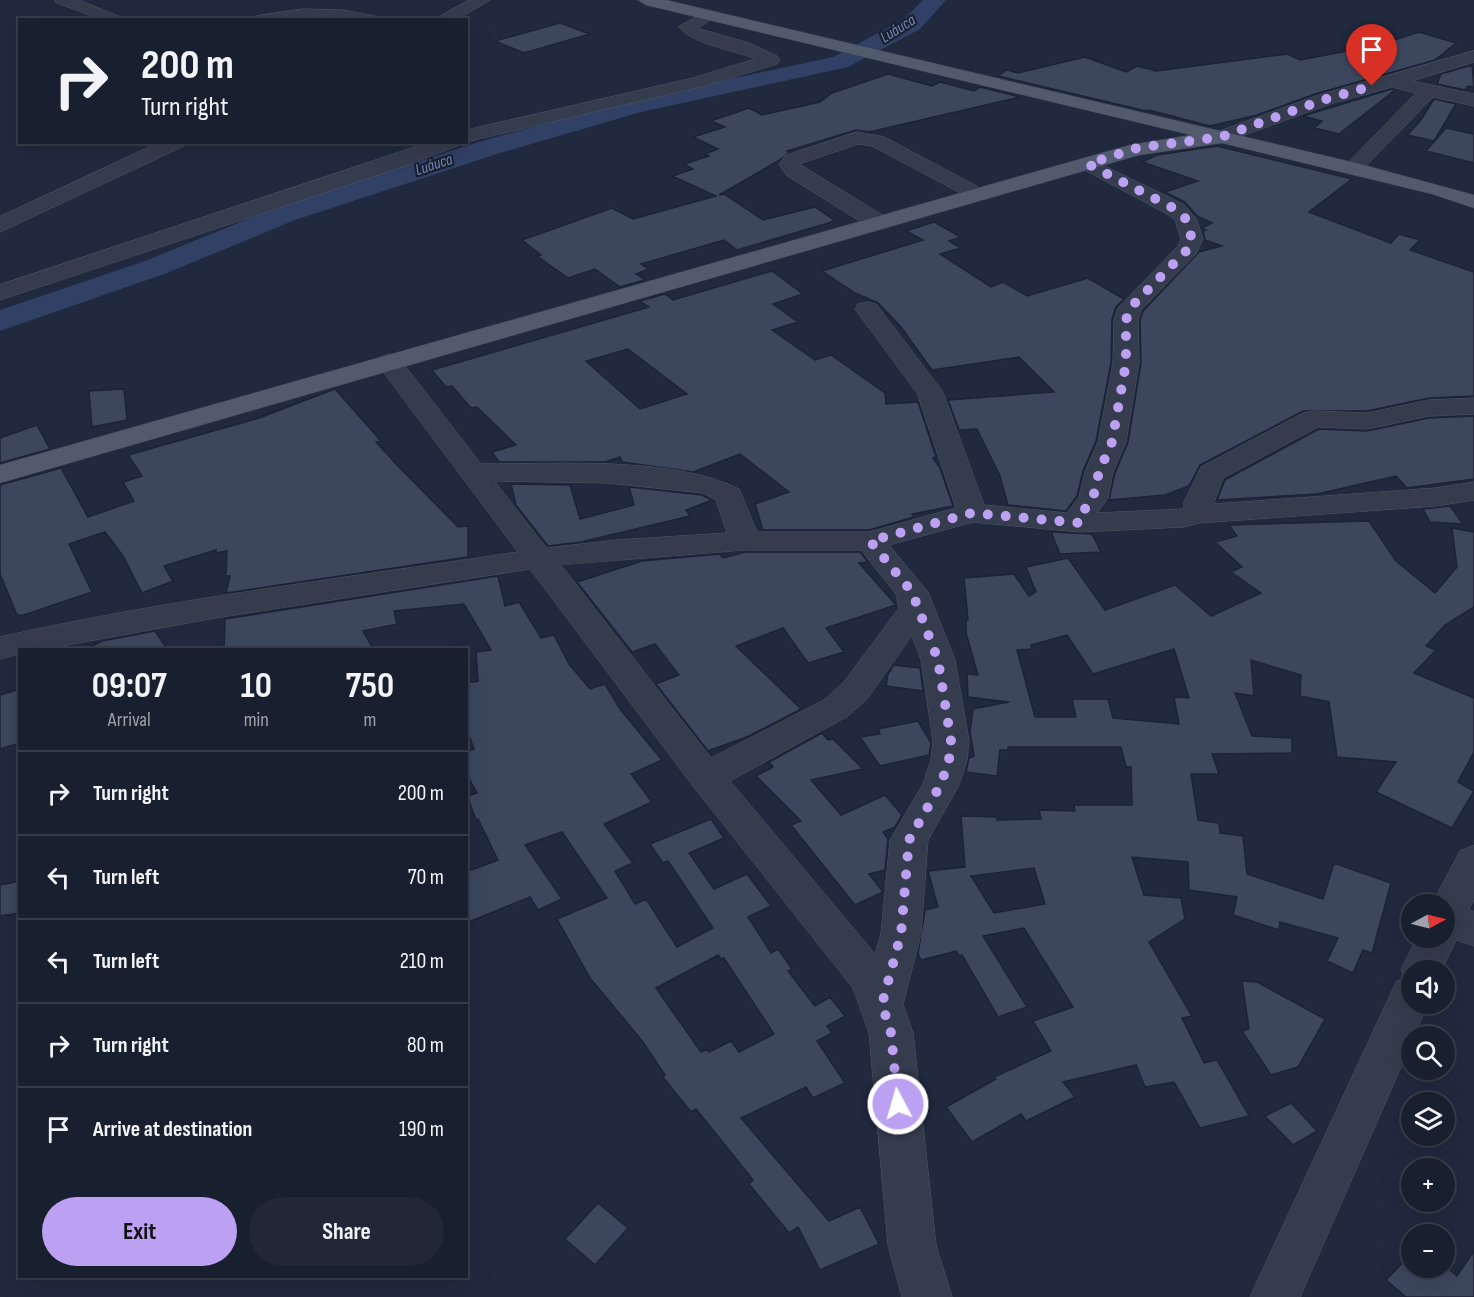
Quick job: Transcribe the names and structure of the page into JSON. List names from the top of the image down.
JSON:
{
  "water": ["Luáuca"],
  "north": "right",
  "page": {
    "turn": ["200 m", "Turn right"],
    "eta": [
      "09:07",
      "Arrival",
      "10",
      "min",
      "750",
      "m"
    ],
    "list": [
      {
        "name": "Turn right",
        "value": "200 m"
      },
      {
        "name": "Turn left",
        "value": "70 m"
      },
      {
        "name": "Turn left",
        "value": "210 m"
      },
      {
        "name": "Turn right",
        "value": "80 m"
      },
      {
        "name": "Arrive at destination",
        "value": "190 m"
      }
    ],
    "map_buttons": ["+", "−"],
    "buttons": ["Exit", "Share"]
  }
}
